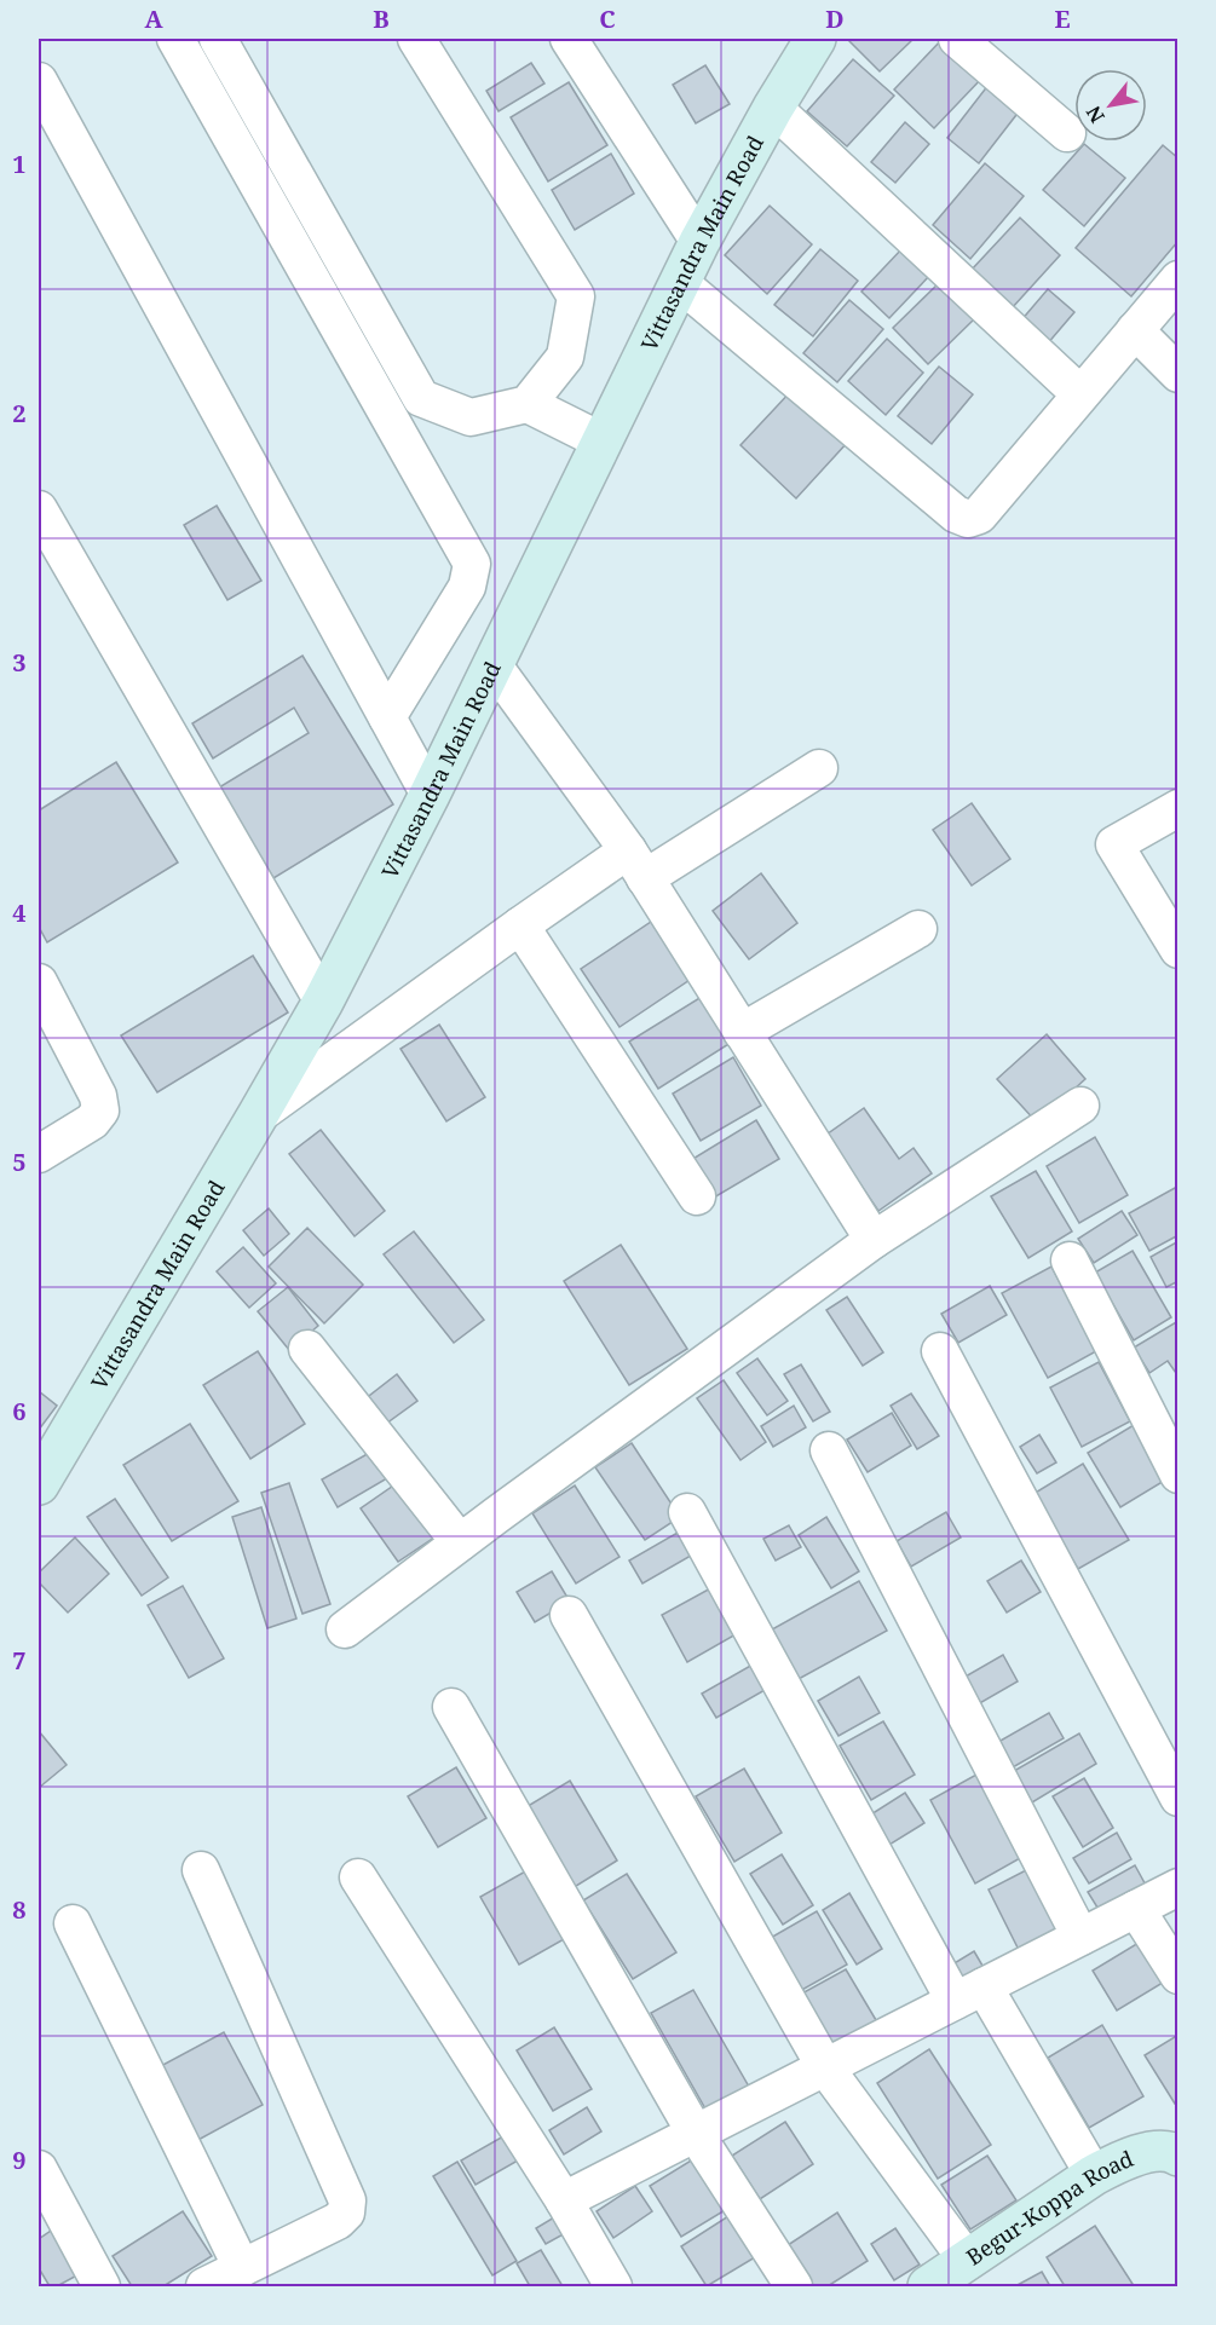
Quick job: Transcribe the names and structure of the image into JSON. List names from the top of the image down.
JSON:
{
  "streets": {
    "street": ["Vittasandra Main Road", "Begur-Koppa Road"]
  },
  "north": "bottom left",
  "grid": {
    "columns": [
      "A",
      "B",
      "C",
      "D",
      "E"
    ],
    "rows": [
      "1",
      "2",
      "3",
      "4",
      "5",
      "6",
      "7",
      "8",
      "9"
    ]
  }
}
